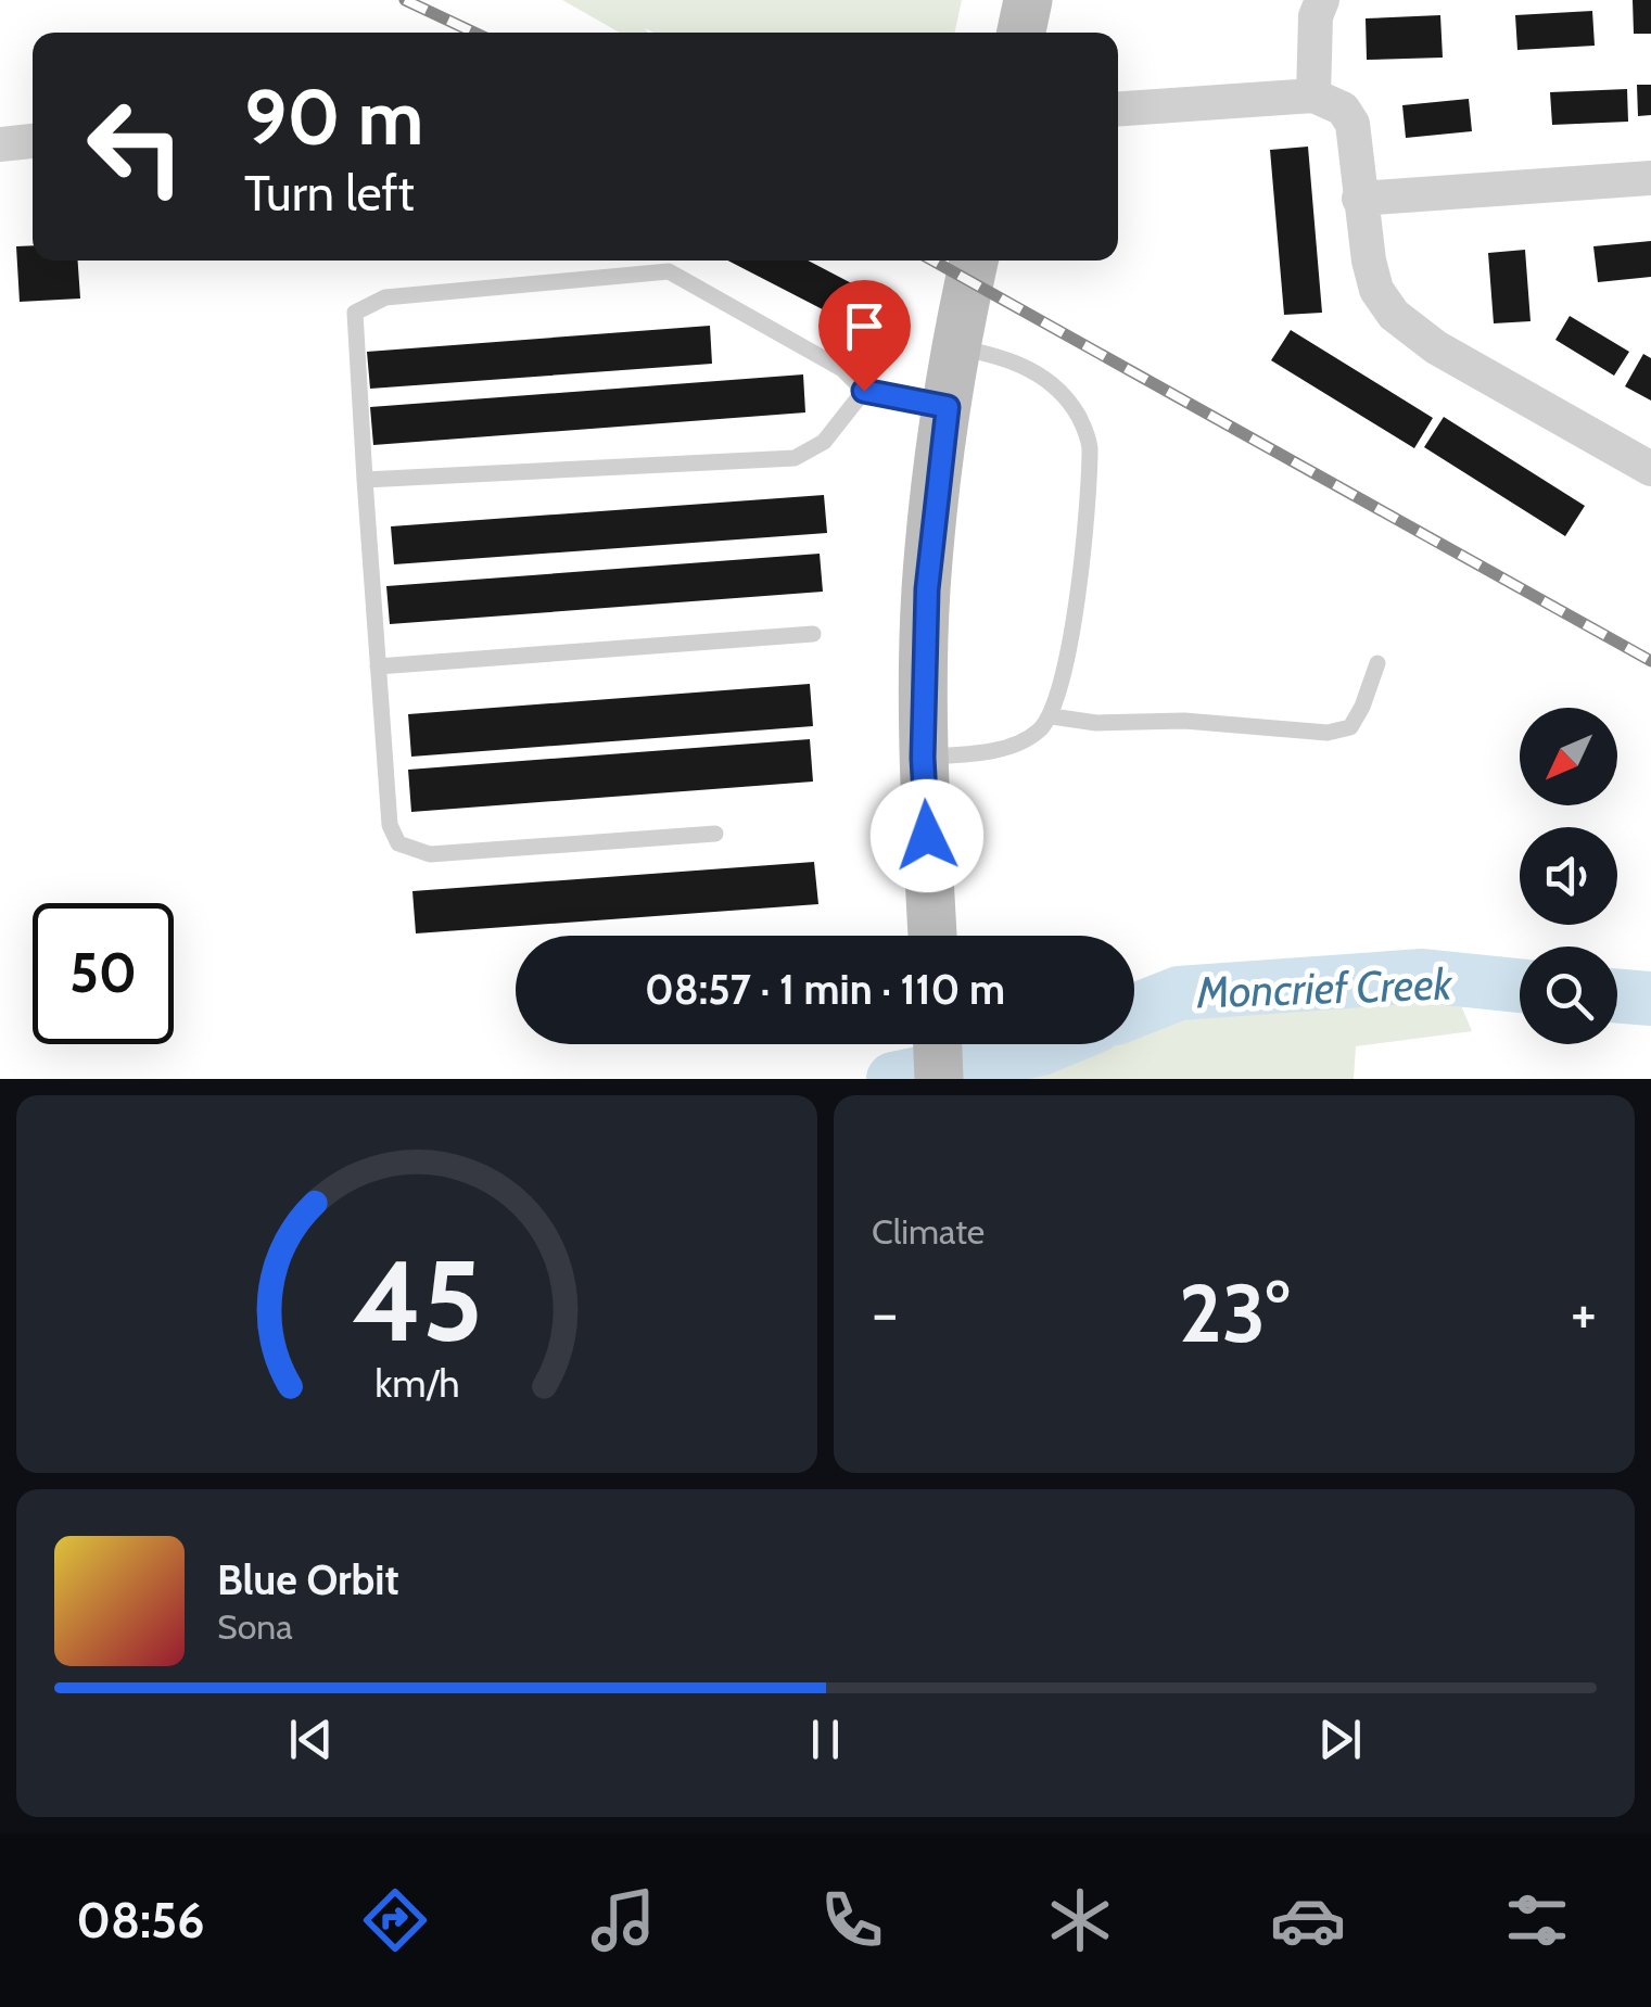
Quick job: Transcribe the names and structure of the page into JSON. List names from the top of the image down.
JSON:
{
  "water": ["Moncrief Creek"],
  "north": "bottom left",
  "page": {
    "turn": ["90 m", "Turn left"],
    "limit": "50",
    "trip": "08:57 · 1 min · 110 m",
    "tile": "Climate",
    "heat": ["−", "23°", "+"],
    "song": ["Blue Orbit", "Sona"],
    "tabs": "08:56",
    "gauge": ["45", "km/h"]
  }
}
